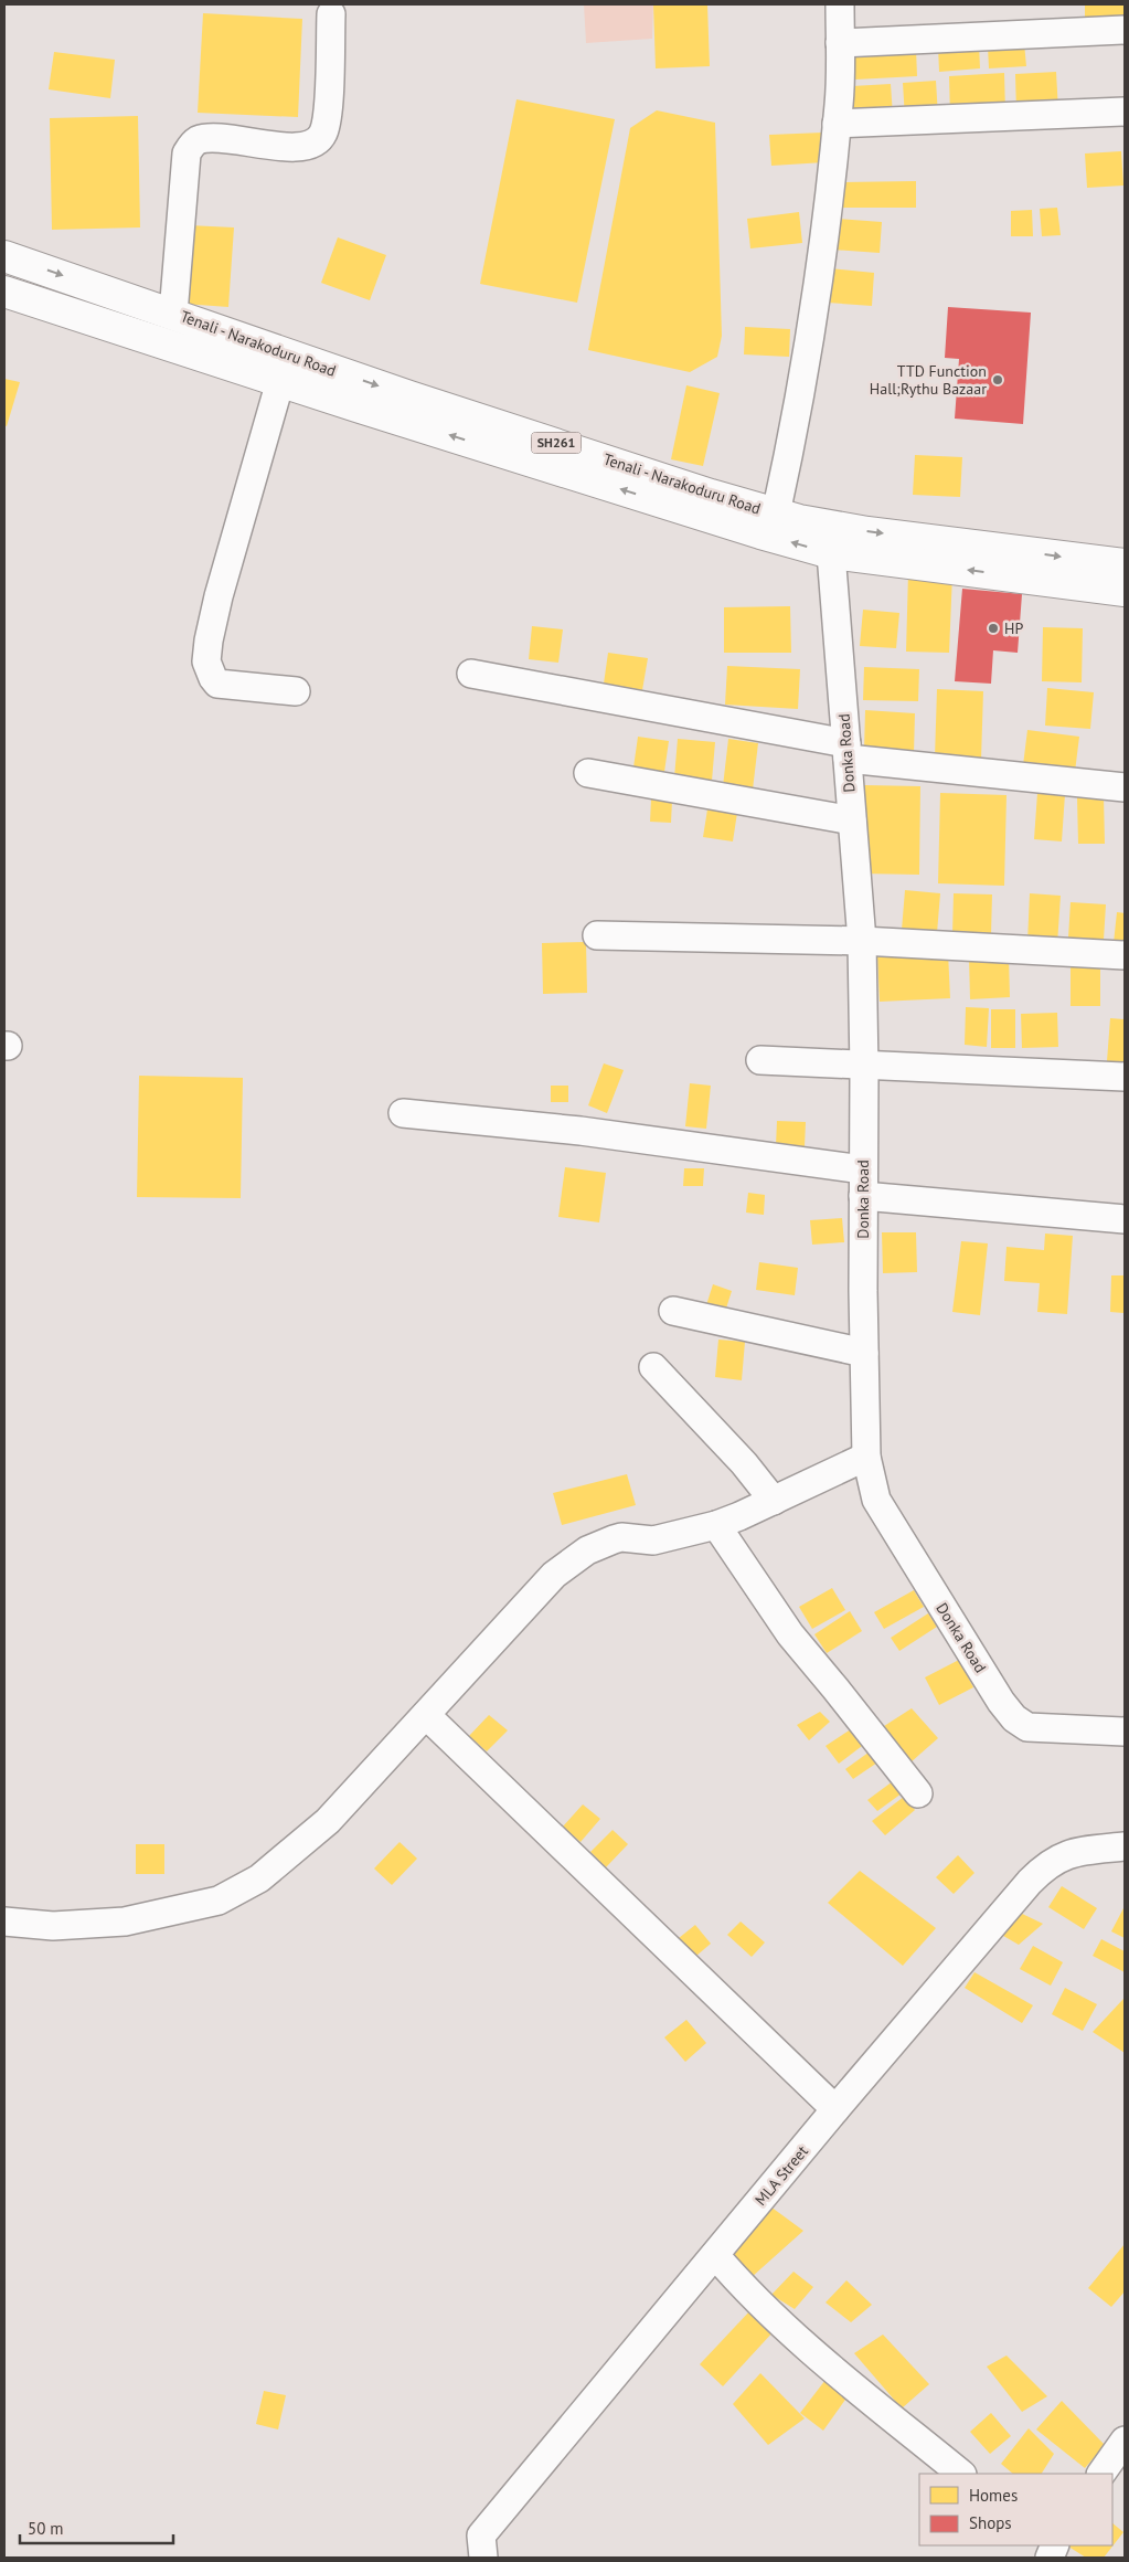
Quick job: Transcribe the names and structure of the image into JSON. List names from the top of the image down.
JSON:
{
  "streets": {
    "main road": ["Tenali - Narakoduru Road", "SH261"],
    "street": ["Donka Road", "MLA Street"]
  },
  "crossings": [
    ["Tenali - Narakoduru Road", "Donka Road"]
  ],
  "places": ["TTD Function Hall;Rythu Bazaar", "HP"],
  "legend": ["Homes", "Shops"],
  "scale_bar": "50 m"
}
